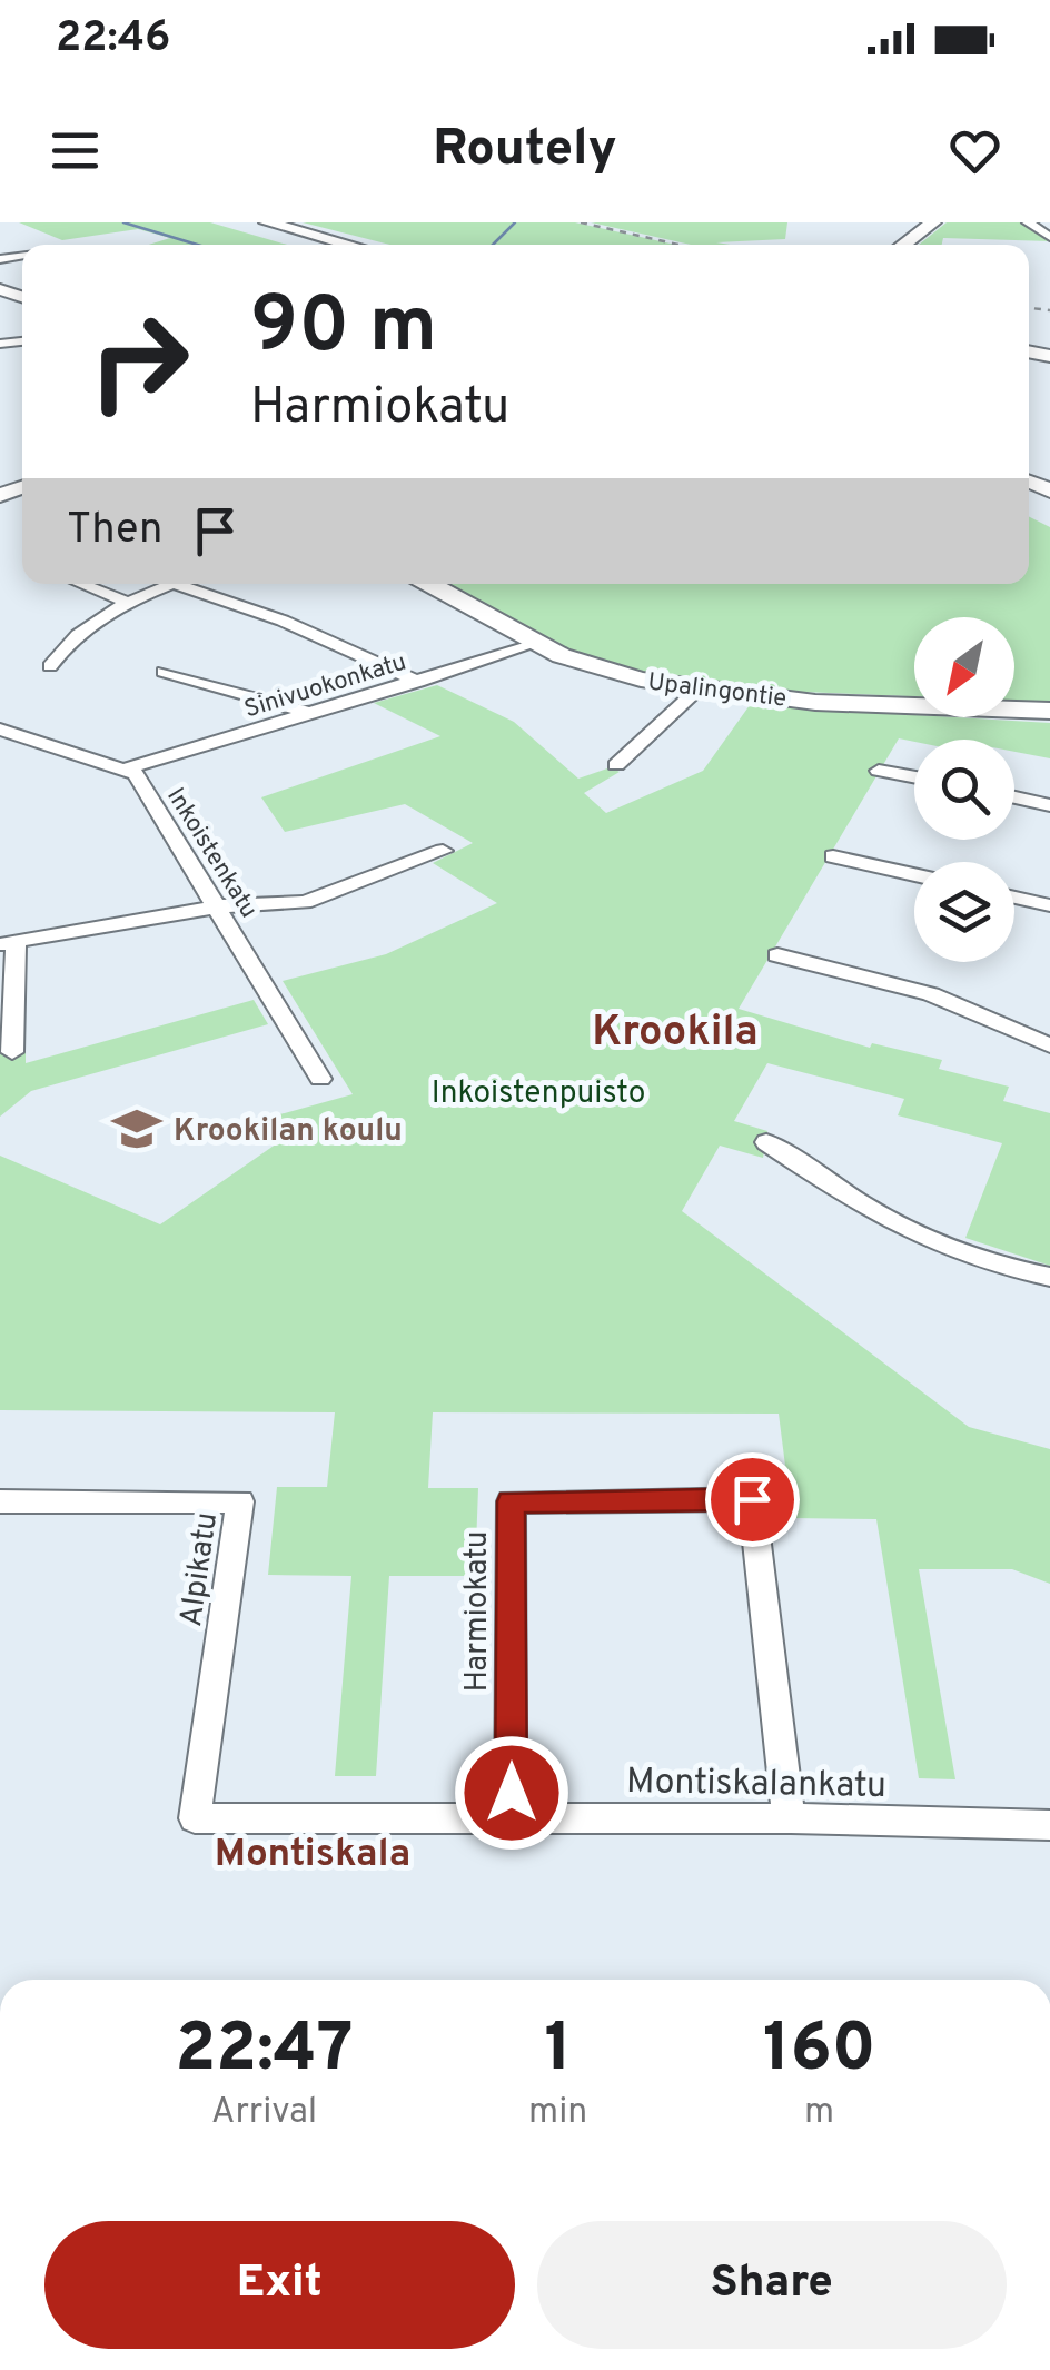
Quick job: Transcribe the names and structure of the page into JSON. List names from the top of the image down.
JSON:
{
  "streets": {
    "street": [
      "Sinivuokonkatu",
      "Upalingontie",
      "Inkoistenkatu",
      "Alpikatu",
      "Harmiokatu",
      "Montiskalankatu"
    ]
  },
  "crossings": [
    ["Sinivuokonkatu", "Upalingontie"],
    ["Sinivuokonkatu", "Inkoistenkatu"],
    ["Alpikatu", "Montiskalankatu"],
    ["Harmiokatu", "Montiskalankatu"]
  ],
  "districts": ["Krookila", "Montiskala"],
  "parks": ["Inkoistenpuisto"],
  "places": {
    "school or university": ["Krookilan koulu"]
  },
  "north": "bottom left",
  "page": {
    "status": "22:46",
    "header": "Routely",
    "turn": ["90 m", "Harmiokatu"],
    "then": "Then",
    "eta": [
      "22:47",
      "Arrival",
      "1",
      "min",
      "160",
      "m"
    ],
    "buttons": ["Exit", "Share"]
  }
}
